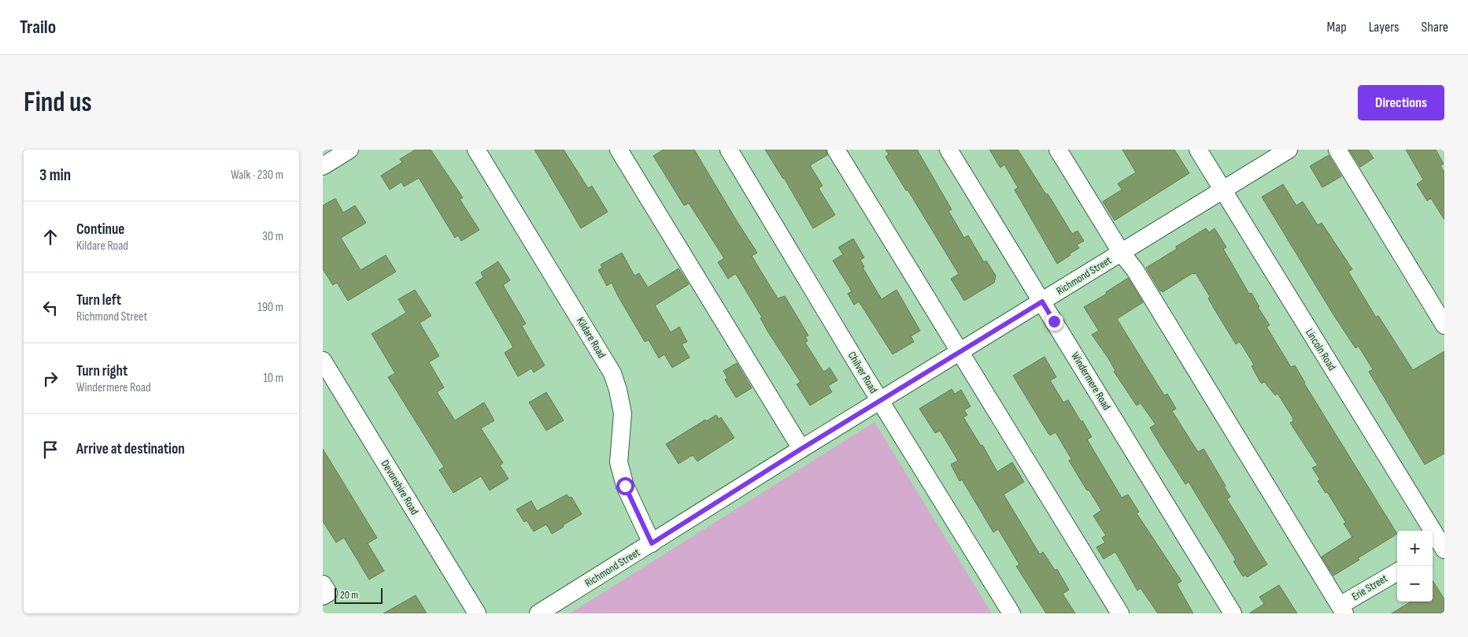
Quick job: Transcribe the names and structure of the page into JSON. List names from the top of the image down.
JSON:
{
  "streets": {
    "street": [
      "Richmond Street",
      "Kildare Road",
      "Lincoln Road",
      "Chilver Road",
      "Windermere Road",
      "Devonshire Road",
      "Erie Street"
    ]
  },
  "crossings": [
    ["Richmond Street", "Kildare Road"],
    ["Richmond Street", "Lincoln Road"],
    ["Richmond Street", "Chilver Road"],
    ["Richmond Street", "Windermere Road"]
  ],
  "scale_bar": "20 m",
  "page": {
    "header": "Trailo",
    "nav": ["Map", "Layers", "Share"],
    "buttons": "Directions",
    "title": "Find us",
    "heading": ["3 min", "Walk · 230 m"],
    "list": [
      ["Continue", "Kildare Road", "30 m"],
      ["Turn left", "Richmond Street", "190 m"],
      ["Turn right", "Windermere Road", "10 m"],
      "Arrive at destination"
    ],
    "map_buttons": ["+", "−"],
    "scale": "20 m"
  }
}
